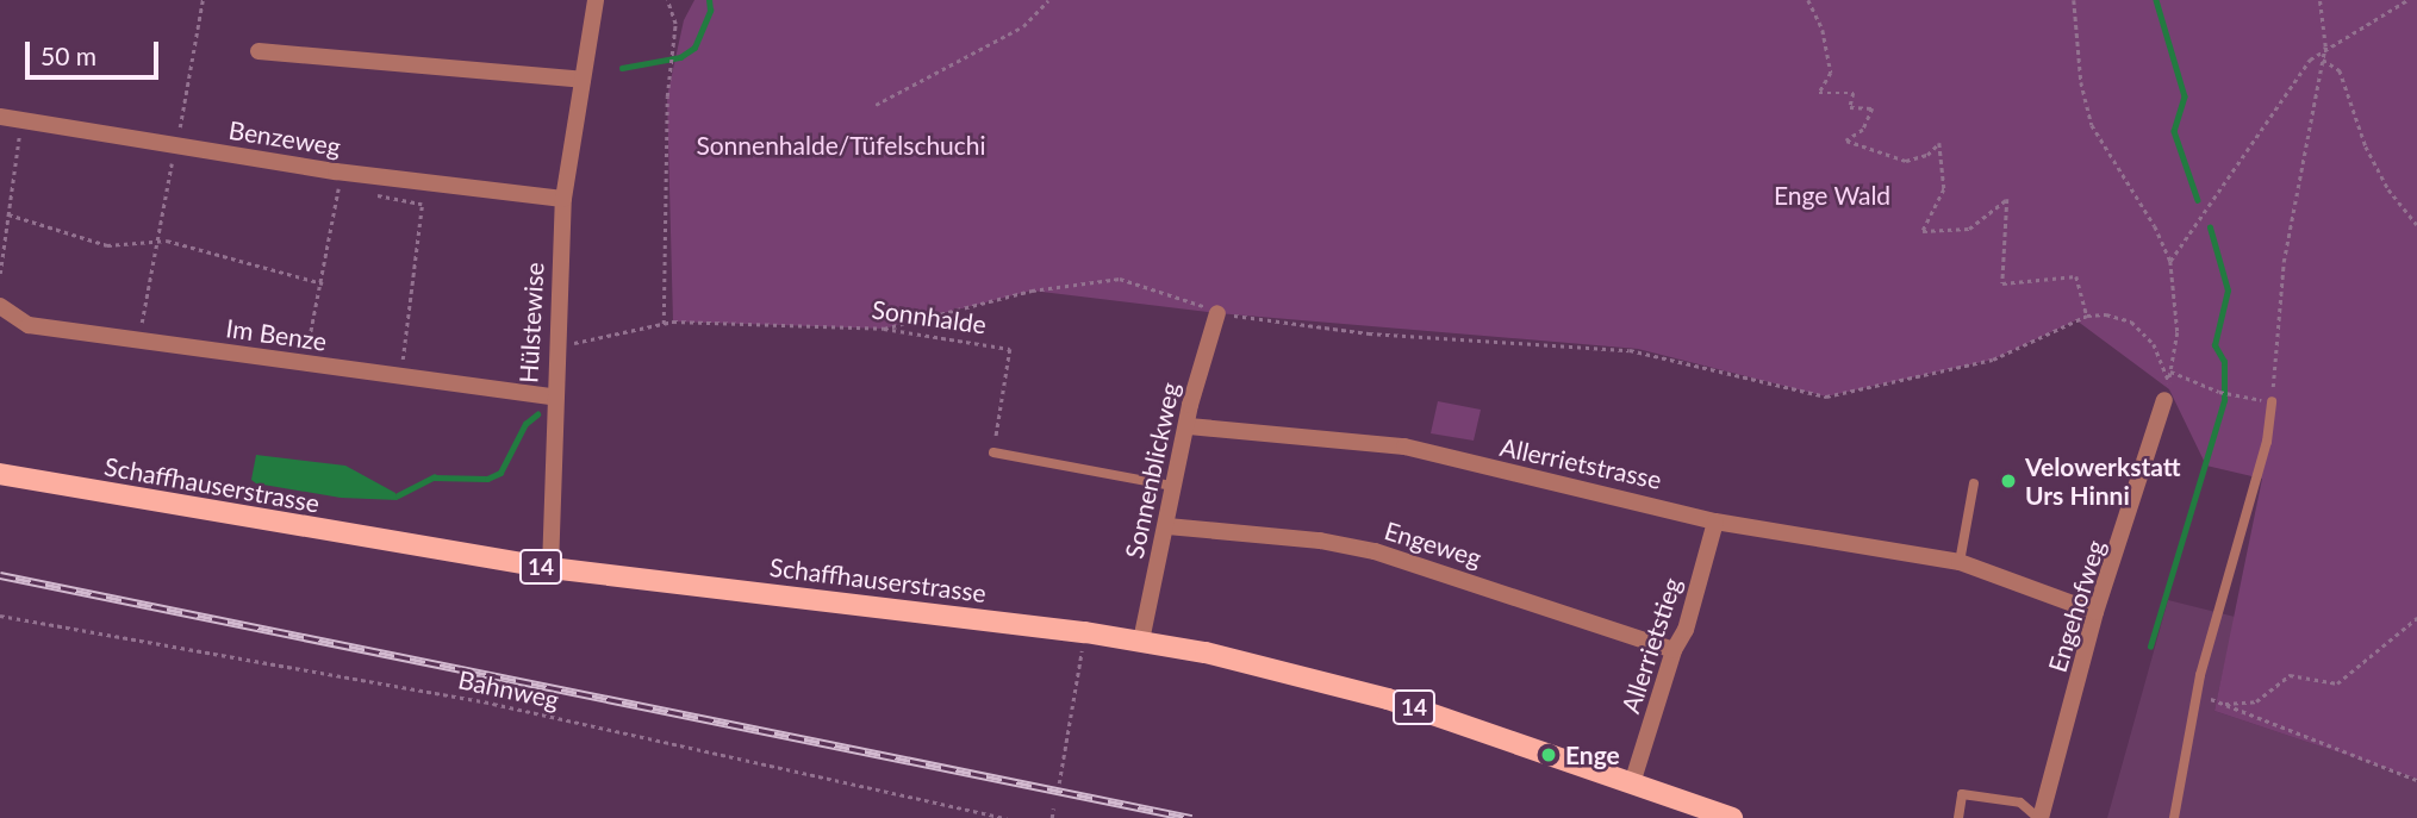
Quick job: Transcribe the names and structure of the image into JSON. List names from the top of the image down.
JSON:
{
  "streets": {
    "main road": ["Schaffhauserstrasse", "14"],
    "street": [
      "Benzeweg",
      "Hülstewise",
      "Im Benze",
      "Allerrietstrasse",
      "Sonnenblickweg",
      "Engeweg",
      "Engehofweg",
      "Allerrietstieg"
    ],
    "path": ["Sonnhalde", "Bahnweg"]
  },
  "crossings": [
    ["Benzeweg", "Hülstewise"],
    ["Sonnhalde", "Hülstewise"],
    ["Hülstewise", "Im Benze"],
    ["Hülstewise", "Schaffhauserstrasse"],
    ["Allerrietstrasse", "Sonnenblickweg"],
    ["Allerrietstrasse", "Engehofweg"],
    ["Allerrietstrasse", "Allerrietstieg"],
    ["Sonnenblickweg", "Schaffhauserstrasse"],
    ["Sonnenblickweg", "Engeweg"],
    ["Schaffhauserstrasse", "Allerrietstieg"],
    ["Engeweg", "Allerrietstieg"]
  ],
  "parks": ["Sonnenhalde/Tüfelschuchi", "Enge Wald"],
  "places": ["Velowerkstatt Urs Hinni", "Enge"],
  "scale_bar": "50 m"
}
